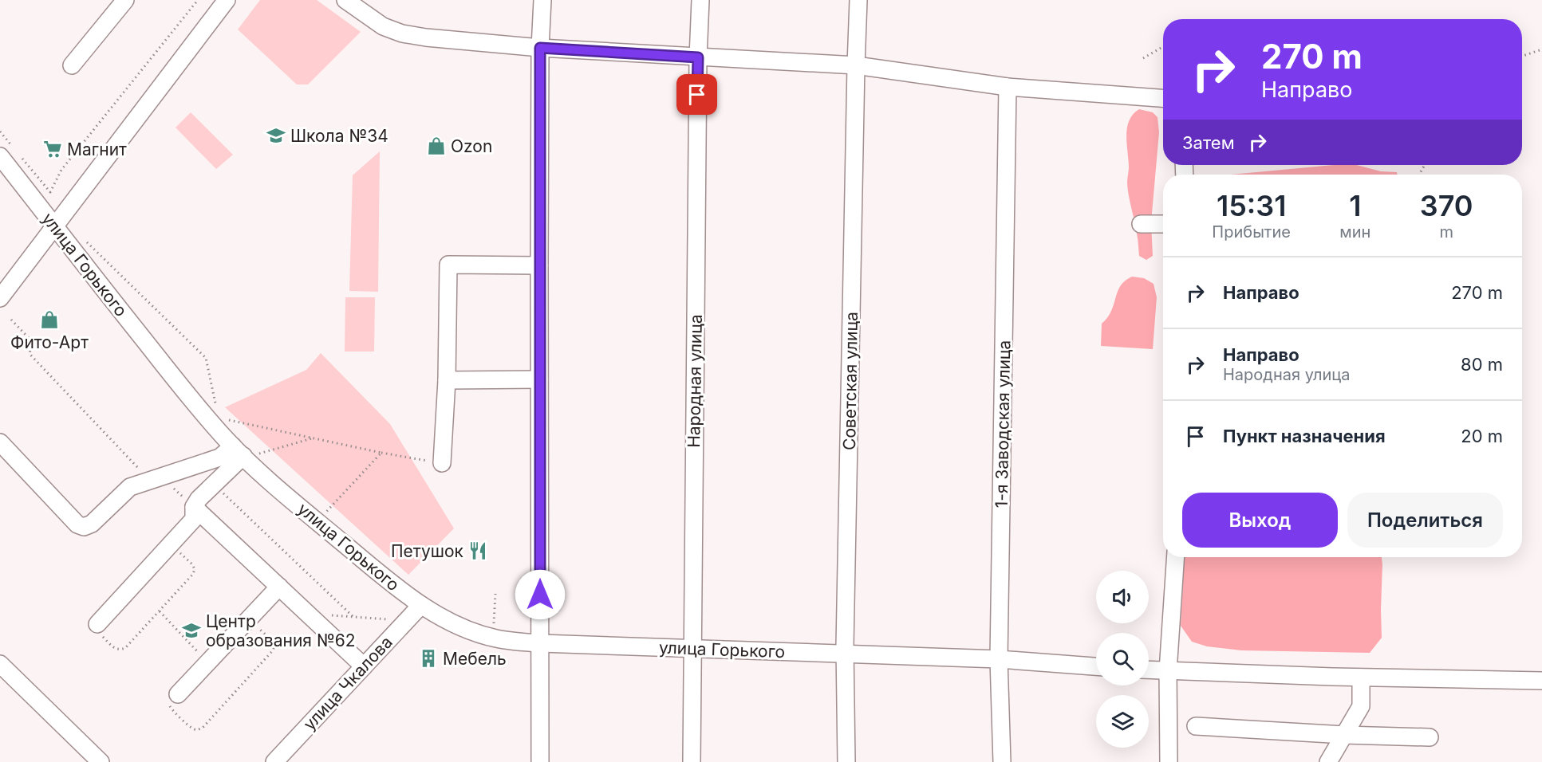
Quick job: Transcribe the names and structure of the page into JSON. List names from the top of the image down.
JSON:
{
  "streets": {
    "street": [
      "улица Горького",
      "Народная улица",
      "Советская улица",
      "1-я Заводская улица",
      "улица Чкалова"
    ]
  },
  "crossings": [
    ["улица Горького", "Народная улица"],
    ["улица Горького", "Советская улица"],
    ["улица Горького", "1-я Заводская улица"],
    ["улица Горького", "улица Чкалова"]
  ],
  "places": {
    "school or university": ["Школа №34", "Центр образования №62"],
    "shop": ["Ozon", "Фито-Арт"],
    "supermarket": ["Магнит"],
    "restaurant": ["Петушок"],
    "building": ["Мебель"]
  },
  "page": {
    "turn": ["270 m", "Направо"],
    "then": "Затем",
    "eta": [
      "15:31",
      "Прибытие",
      "1",
      "мин",
      "370",
      "m"
    ],
    "list": [
      {
        "name": "Направо",
        "value": "270 m"
      },
      {
        "name": "Направо",
        "note": "Народная улица",
        "value": "80 m"
      },
      {
        "name": "Пункт назначения",
        "value": "20 m"
      }
    ],
    "buttons": ["Выход", "Поделиться"]
  }
}
